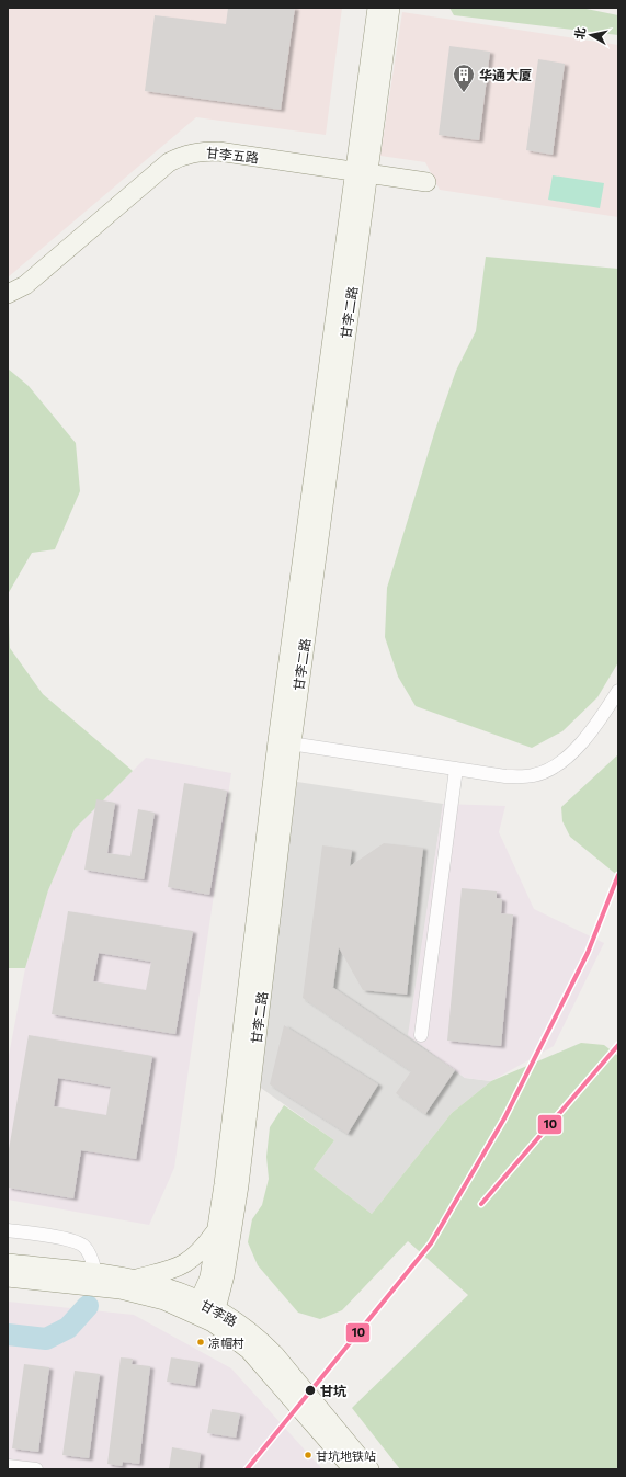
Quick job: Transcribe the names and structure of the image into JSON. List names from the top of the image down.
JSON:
{
  "streets": {
    "main road": ["甘李五路", "甘李二路", "甘李路"]
  },
  "crossings": [
    ["甘李五路", "甘李二路"],
    ["甘李二路", "甘李路"]
  ],
  "places": {
    "building": ["华通大厦"],
    "other": ["凉帽村", "甘坑", "甘坑地铁站"]
  },
  "lines": ["transit line 10"],
  "north": "left"
}
